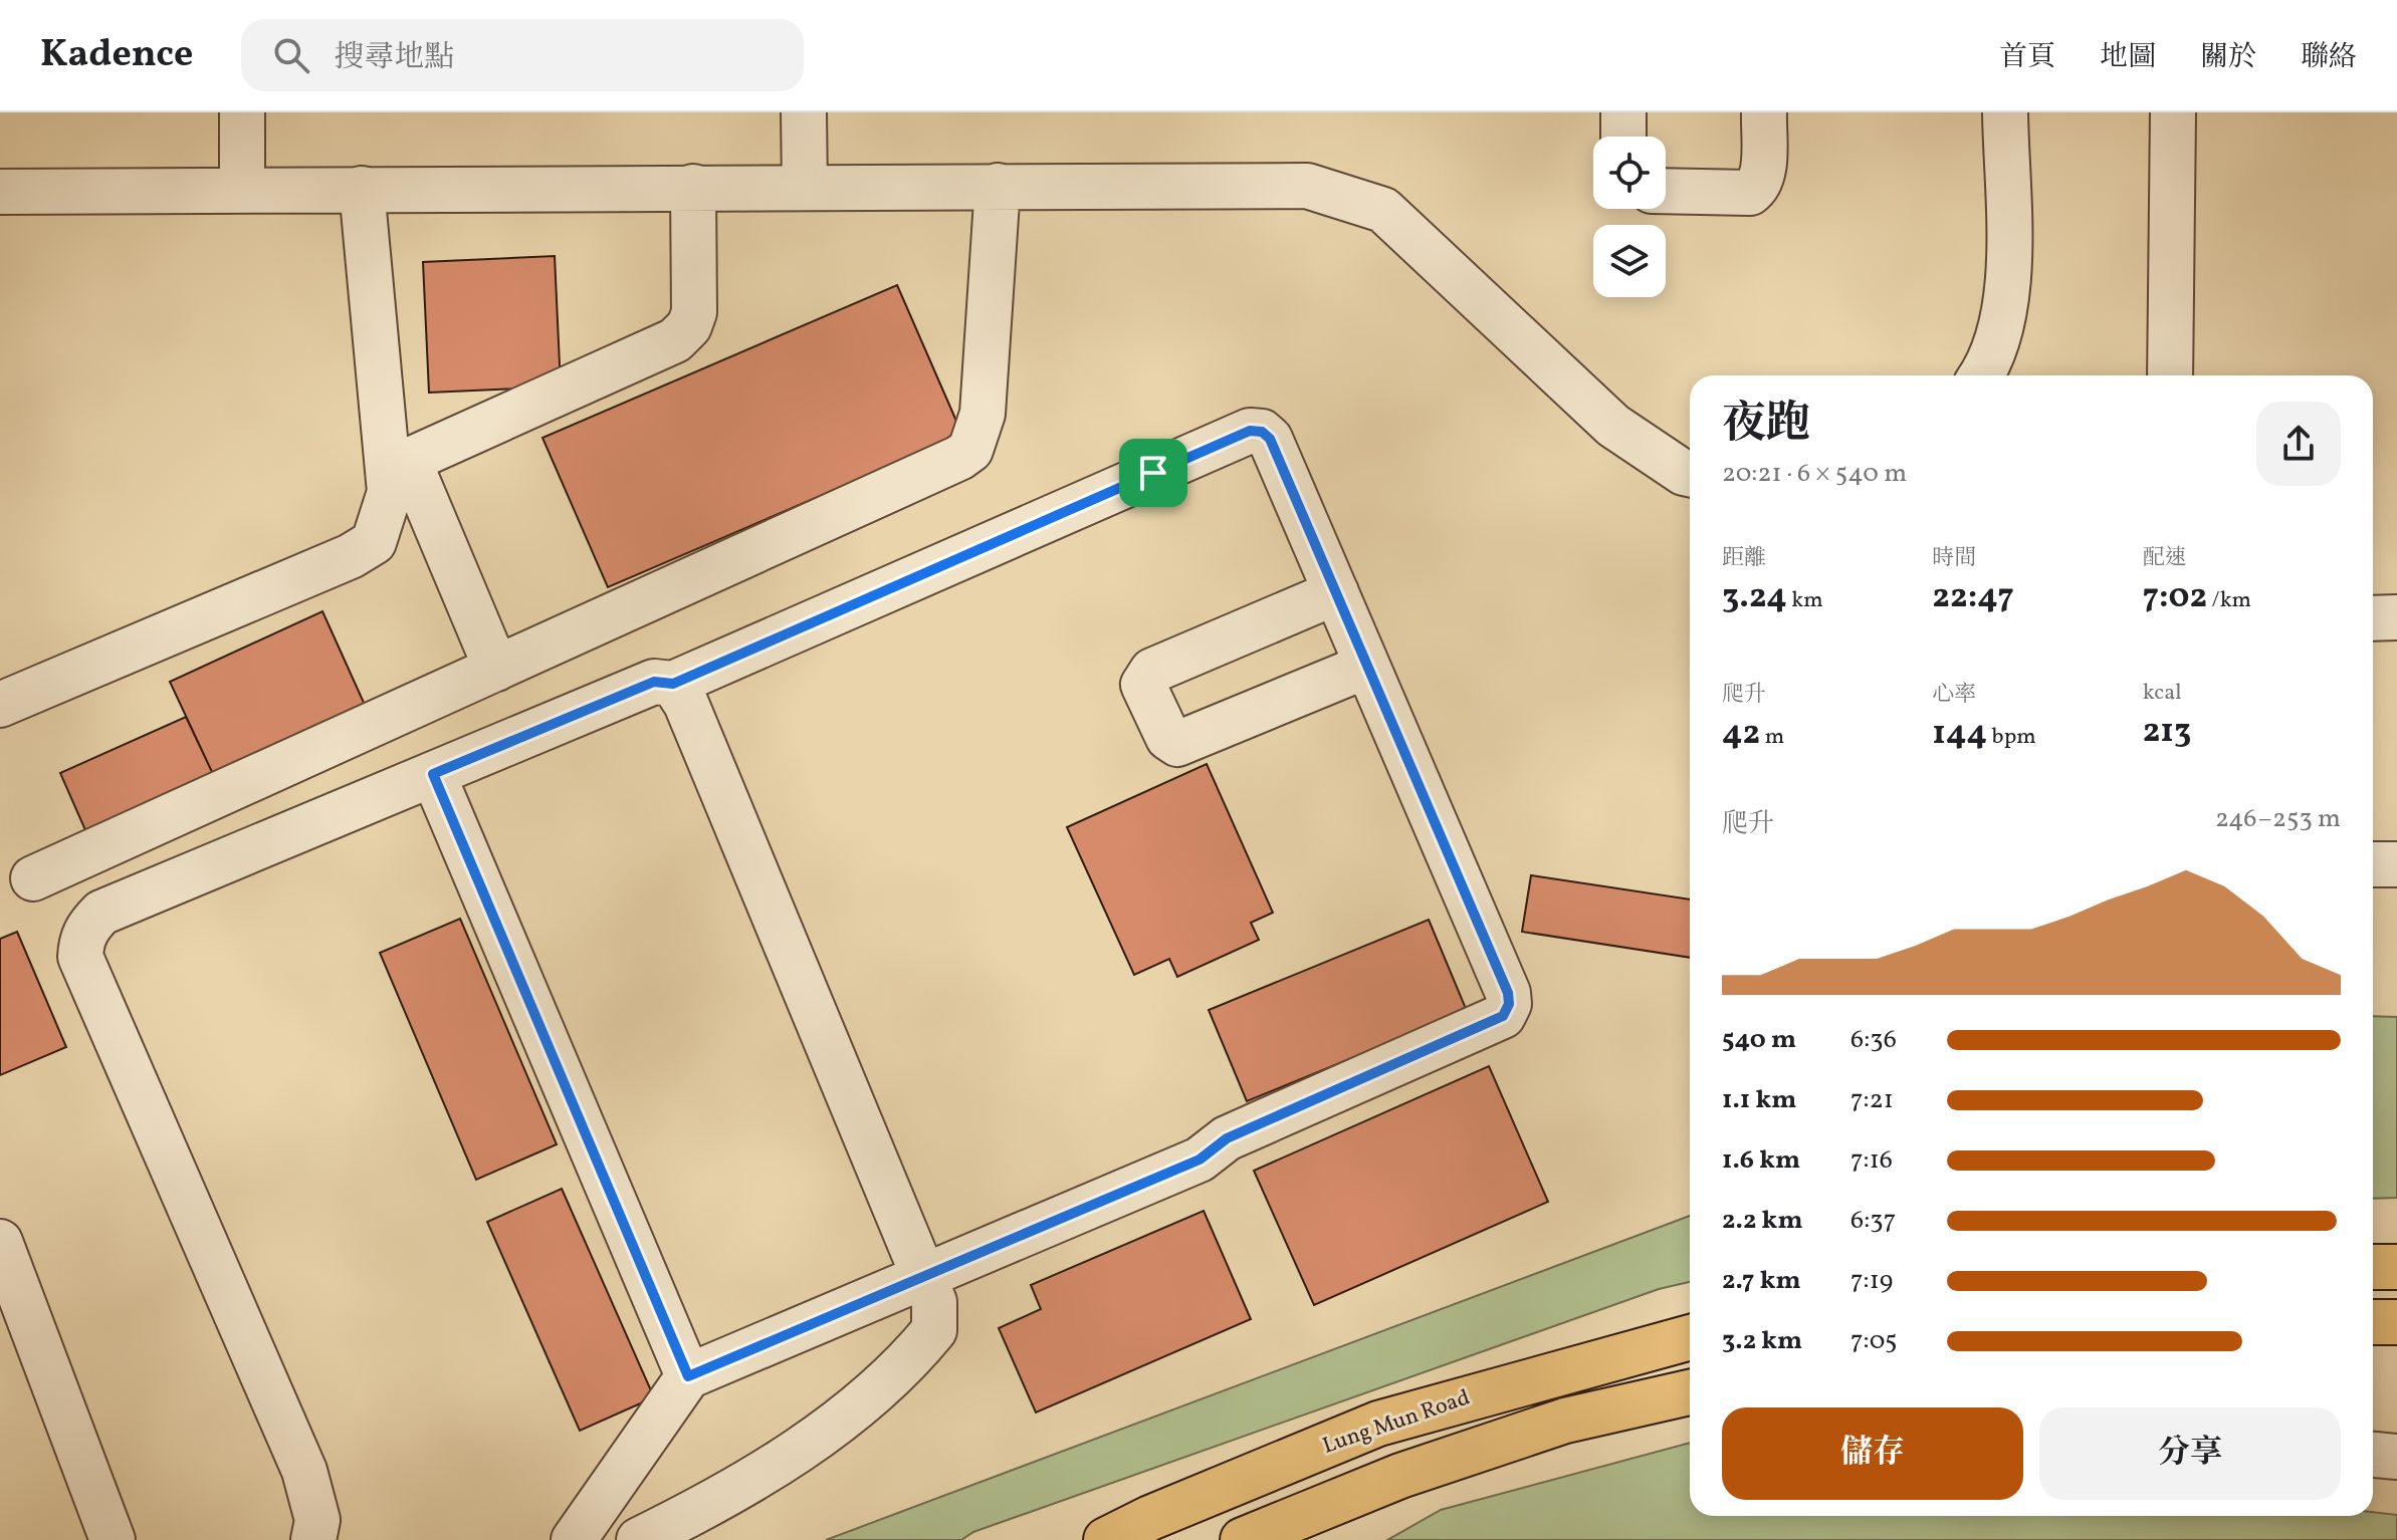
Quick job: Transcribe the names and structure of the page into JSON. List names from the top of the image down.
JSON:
{
  "streets": {
    "main road": ["Lung Mun Road"]
  },
  "page": {
    "header": "Kadence",
    "search": "搜尋地點",
    "nav": [
      "首頁",
      "地圖",
      "關於",
      "聯絡"
    ],
    "heading": ["夜跑", "20:21 · 6 × 540 m"],
    "stats": [
      ["距離", "3.24 km"],
      ["時間", "22:47"],
      ["配速", "7:02 /km"],
      ["爬升", "42 m"],
      ["心率", "144 bpm"],
      ["kcal", "213"]
    ],
    "chart": ["爬升", "246–253 m"],
    "list": [
      {
        "name": "540 m",
        "note": "6:36"
      },
      {
        "name": "1.1 km",
        "note": "7:21"
      },
      {
        "name": "1.6 km",
        "note": "7:16"
      },
      {
        "name": "2.2 km",
        "note": "6:37"
      },
      {
        "name": "2.7 km",
        "note": "7:19"
      },
      {
        "name": "3.2 km",
        "note": "7:05"
      }
    ],
    "buttons": ["儲存", "分享"]
  }
}
